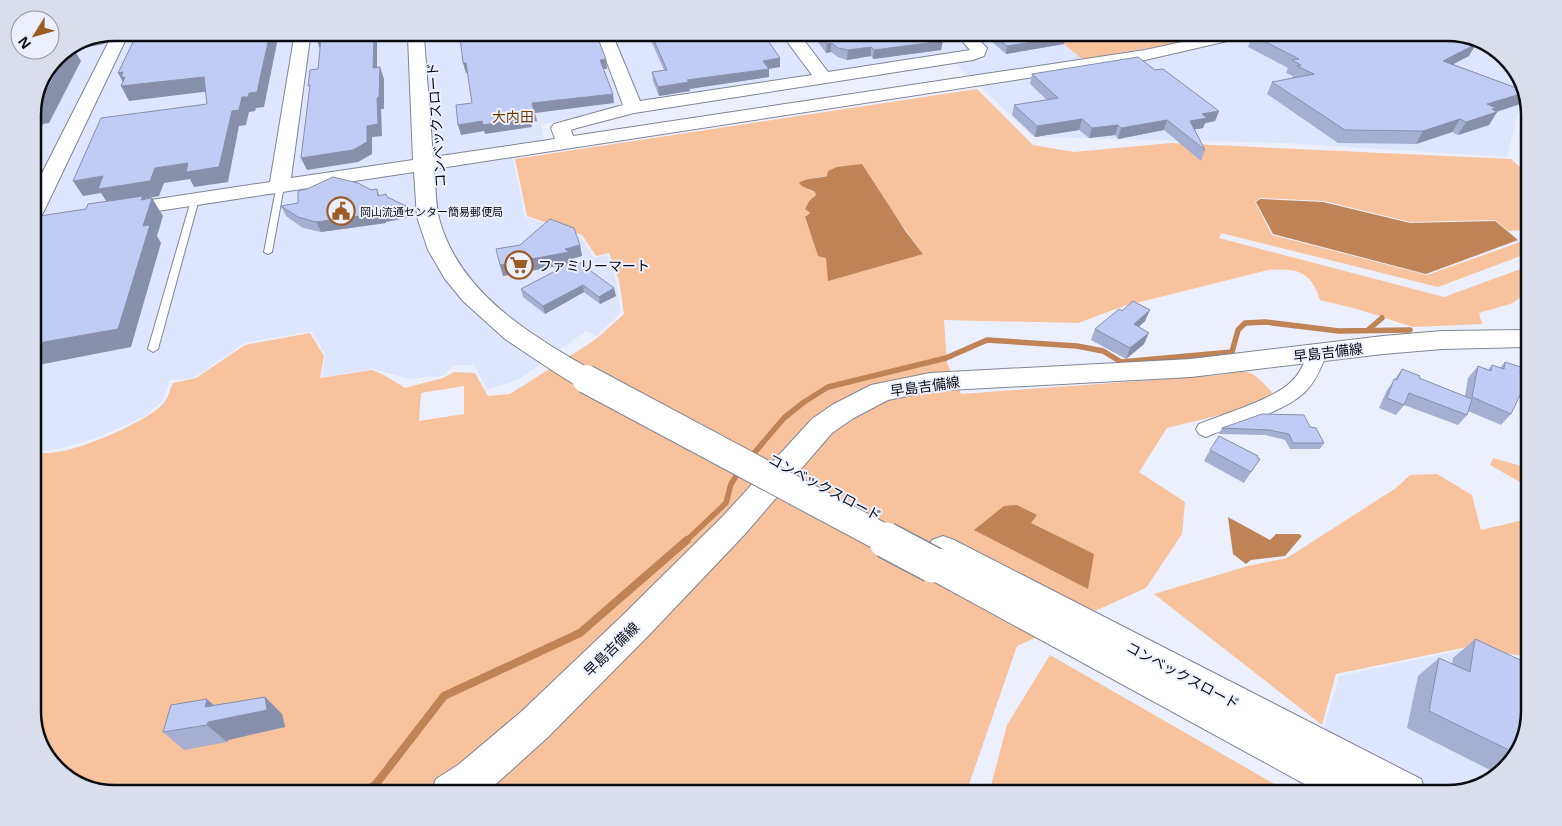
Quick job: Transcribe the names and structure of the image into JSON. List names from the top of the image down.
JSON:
{
  "streets": {
    "street": ["コンベックスロード", "早島吉備線"]
  },
  "districts": ["大内田"],
  "places": {
    "public building": ["岡山流通センター簡易郵便局"],
    "supermarket": ["ファミリーマート"]
  },
  "north": "bottom left"
}
